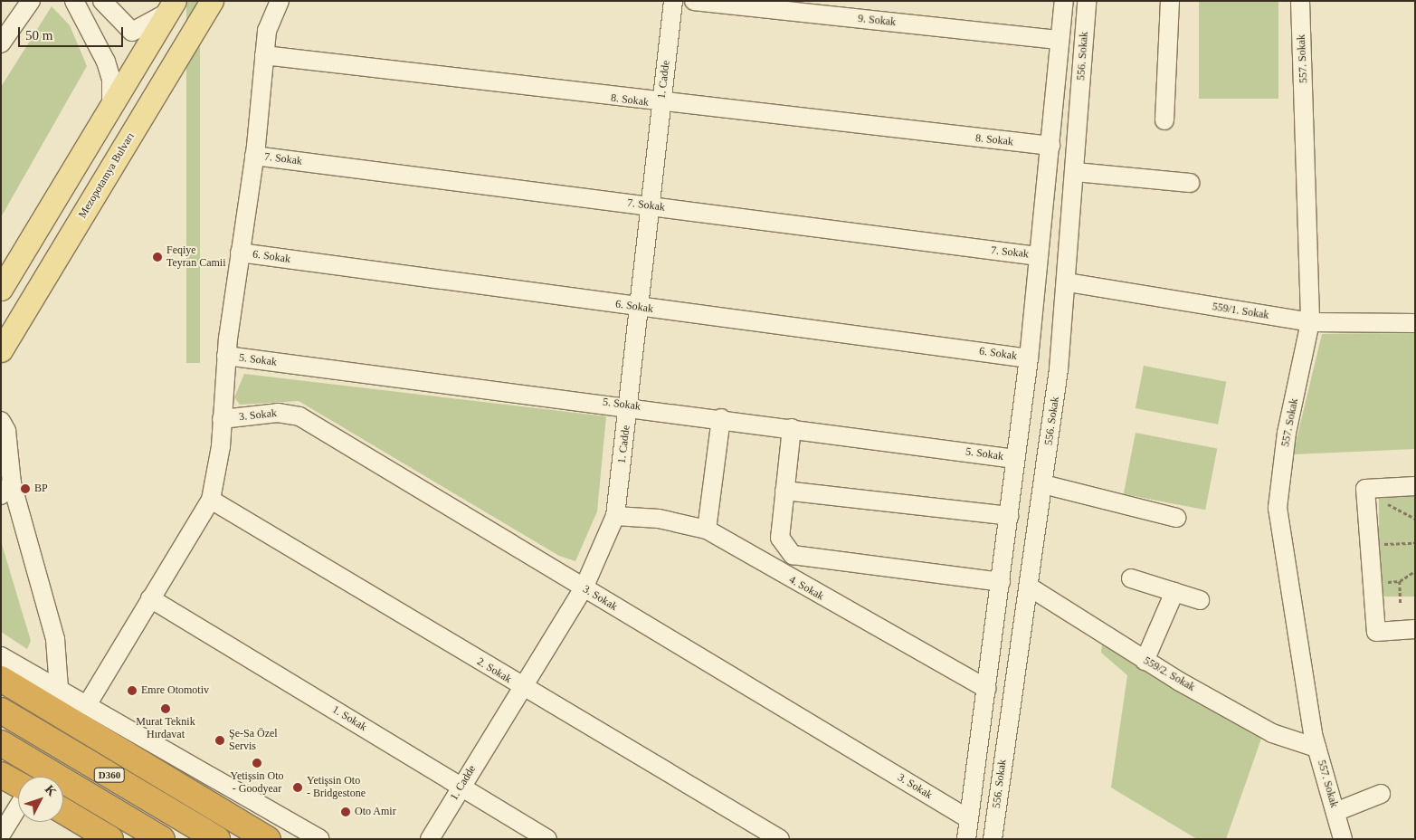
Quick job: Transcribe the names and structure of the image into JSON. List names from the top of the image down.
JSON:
{
  "streets": {
    "highway": ["D360"],
    "main road": ["Mezopotamya Bulvarı"],
    "street": [
      "9. Sokak",
      "556. Sokak",
      "557. Sokak",
      "1. Cadde",
      "8. Sokak",
      "7. Sokak",
      "6. Sokak",
      "559/1. Sokak",
      "5. Sokak",
      "3. Sokak",
      "4. Sokak",
      "2. Sokak",
      "559/2. Sokak",
      "1. Sokak"
    ]
  },
  "crossings": [
    ["556. Sokak", "559/1. Sokak"],
    ["556. Sokak", "559/2. Sokak"],
    ["557. Sokak", "559/1. Sokak"],
    ["557. Sokak", "559/2. Sokak"],
    ["1. Cadde", "8. Sokak"],
    ["1. Cadde", "7. Sokak"],
    ["1. Cadde", "6. Sokak"],
    ["1. Cadde", "5. Sokak"],
    ["1. Cadde", "3. Sokak"],
    ["1. Cadde", "4. Sokak"],
    ["1. Cadde", "2. Sokak"],
    ["1. Cadde", "1. Sokak"]
  ],
  "places": [
    "Feqiye Teyran Camii",
    "BP",
    "Emre Otomotiv",
    "Murat Teknik Hırdavat",
    "Şe-Sa Özel Servis",
    "Yetişsin Oto - Goodyear",
    "Yetişsin Oto - Bridgestone",
    "Oto Amir"
  ],
  "scale_bar": "50 m",
  "north": "top right"
}
